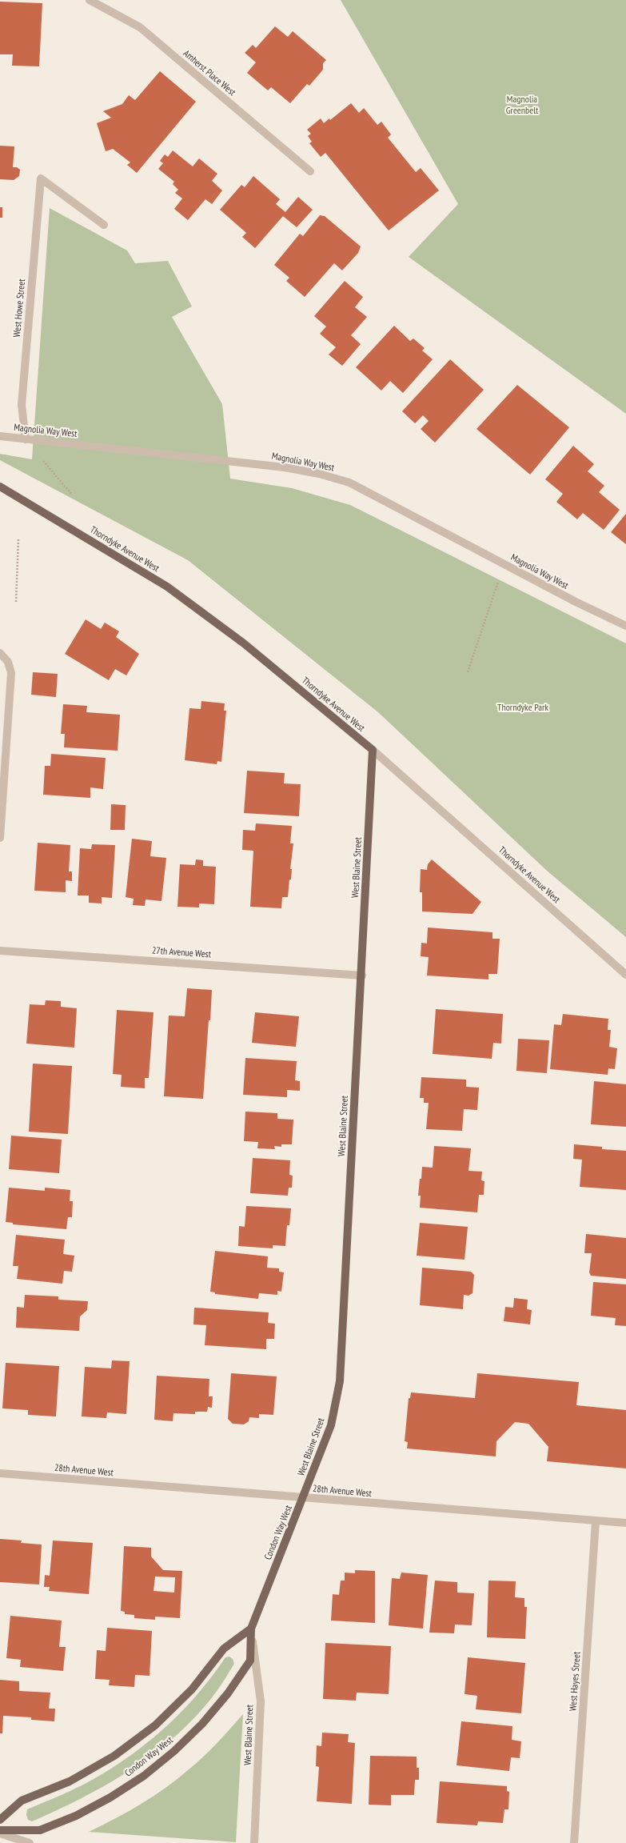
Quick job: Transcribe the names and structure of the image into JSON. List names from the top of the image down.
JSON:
{
  "streets": {
    "main road": ["Thorndyke Avenue West", "West Blaine Street", "Condon Way West"],
    "street": [
      "Amherst Place West",
      "West Howe Street",
      "Magnolia Way West",
      "27th Avenue West",
      "28th Avenue West",
      "West Hayes Street"
    ]
  },
  "crossings": [
    ["West Howe Street", "Magnolia Way West"],
    ["Thorndyke Avenue West", "West Blaine Street"],
    ["West Blaine Street", "27th Avenue West"],
    ["West Blaine Street", "28th Avenue West"],
    ["West Blaine Street", "Condon Way West"],
    ["28th Avenue West", "Condon Way West"],
    ["28th Avenue West", "West Hayes Street"]
  ],
  "parks": ["Magnolia Greenbelt", "Thorndyke Park"]
}
